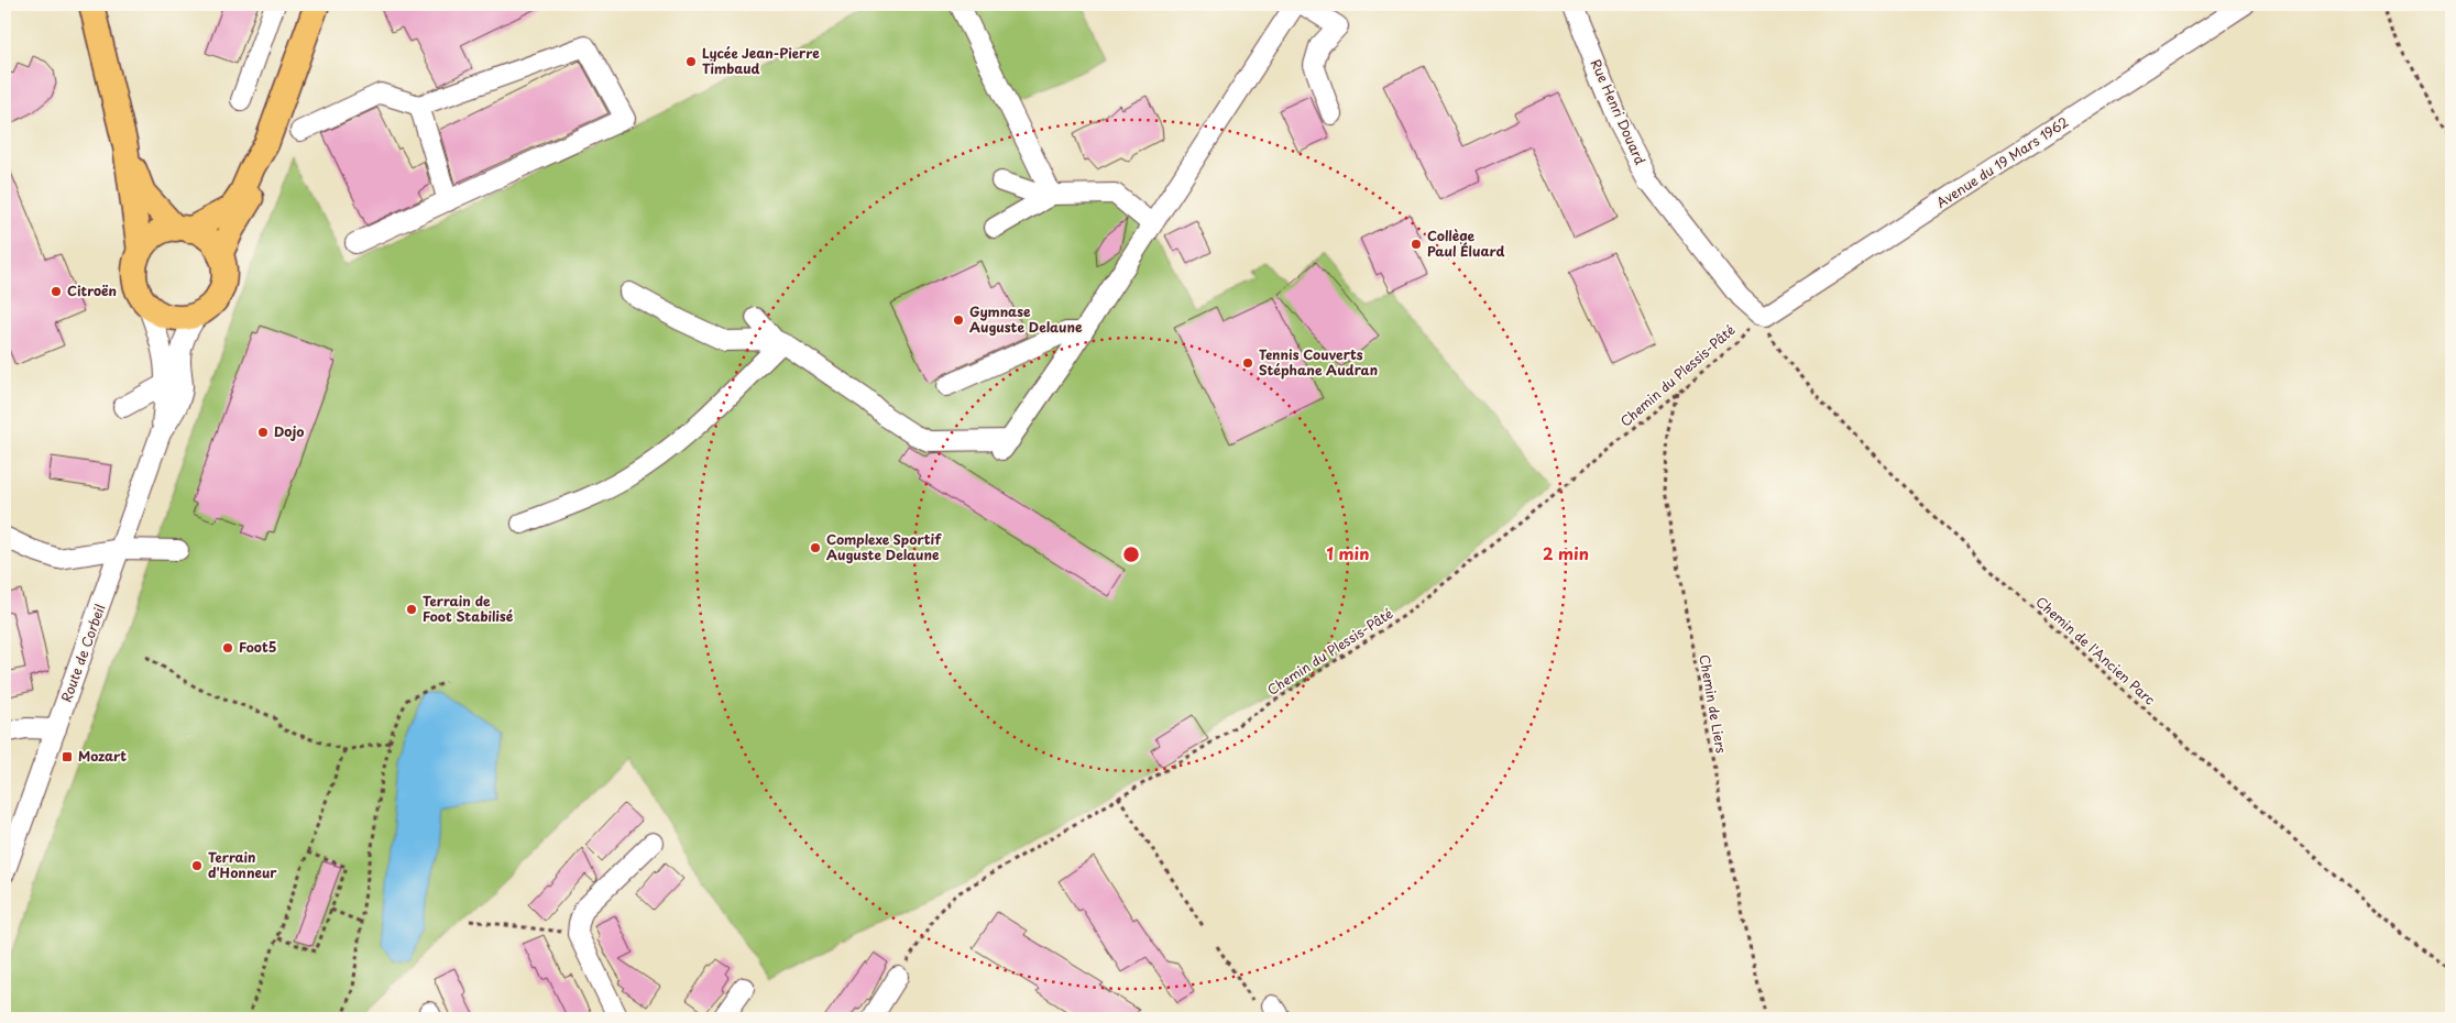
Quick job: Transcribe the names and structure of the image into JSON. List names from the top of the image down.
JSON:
{
  "streets": {
    "street": ["Rue Henri Douard", "Avenue du 19 Mars 1962", "Route de Corbeil"],
    "path": ["Chemin du Plessis-Pâté", "Chemin de l'Ancien Parc", "Chemin de Liers"]
  },
  "crossings": [
    ["Rue Henri Douard", "Avenue du 19 Mars 1962"],
    ["Rue Henri Douard", "Chemin du Plessis-Pâté"],
    ["Rue Henri Douard", "Chemin de l'Ancien Parc"],
    ["Avenue du 19 Mars 1962", "Chemin du Plessis-Pâté"],
    ["Avenue du 19 Mars 1962", "Chemin de l'Ancien Parc"],
    ["Chemin du Plessis-Pâté", "Chemin de l'Ancien Parc"],
    ["Chemin du Plessis-Pâté", "Chemin de Liers"]
  ],
  "places": {
    "other": [
      "Lycée Jean-Pierre Timbaud",
      "Collège Paul Éluard",
      "Citroën",
      "Gymnase Auguste Delaune",
      "Tennis Couverts Stéphane Audran",
      "Dojo",
      "Complexe Sportif Auguste Delaune",
      "Terrain de Foot Stabilisé",
      "Foot5",
      "Terrain d'Honneur"
    ],
    "transit": ["Mozart"]
  },
  "rings": ["1 min", "2 min"]
}
